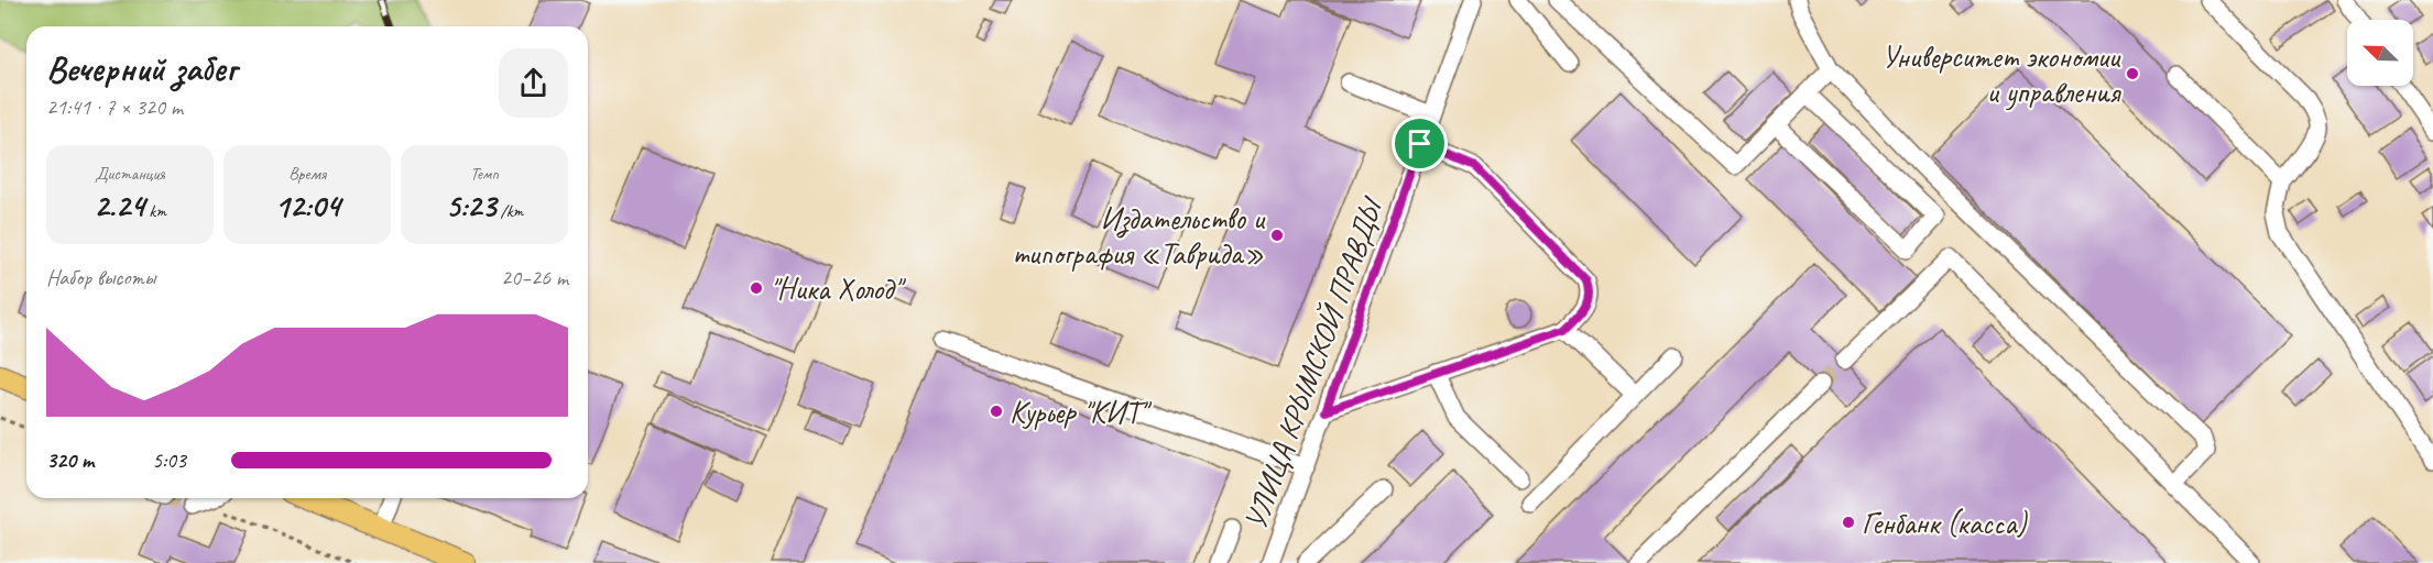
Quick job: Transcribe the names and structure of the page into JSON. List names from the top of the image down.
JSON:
{
  "streets": {
    "street": ["УЛИЦА КРЫМСКОЙ ПРАВДЫ"]
  },
  "places": [
    "Университет экономии и управления",
    "Издательство и типография «Таврида»",
    "\"Ника Холод\"",
    "Курьер \"КИТ\"",
    "Генбанк (касса)"
  ],
  "north": "top left",
  "page": {
    "heading": ["Вечерний забег", "21:41 · 7 × 320 m"],
    "stats": [
      ["Дистанция", "2.24 km"],
      ["Время", "12:04"],
      ["Темп", "5:23 /km"]
    ],
    "chart": ["Набор высоты", "20–26 m"],
    "list": [
      {
        "name": "320 m",
        "note": "5:03"
      }
    ]
  }
}
